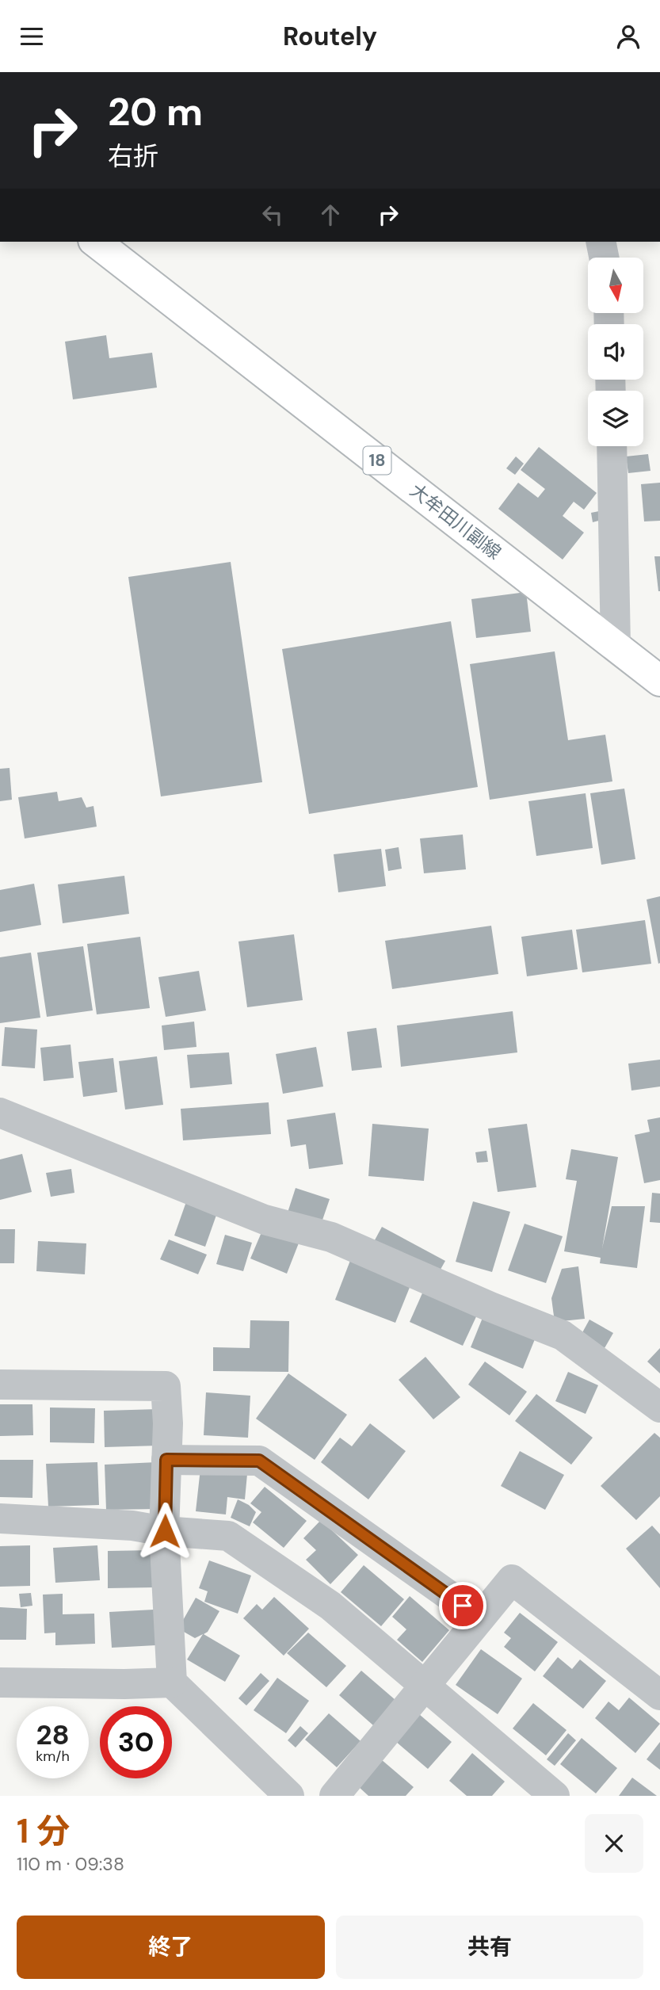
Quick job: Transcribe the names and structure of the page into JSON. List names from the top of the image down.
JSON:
{
  "streets": {
    "main road": ["18", "大牟田川副線"]
  },
  "north": "bottom",
  "page": {
    "header": "Routely",
    "turn": ["20 m", "右折"],
    "speed": "28 km/h",
    "limit": "30",
    "heading": ["1 分", "110 m · 09:38"],
    "buttons": ["終了", "共有"]
  }
}
